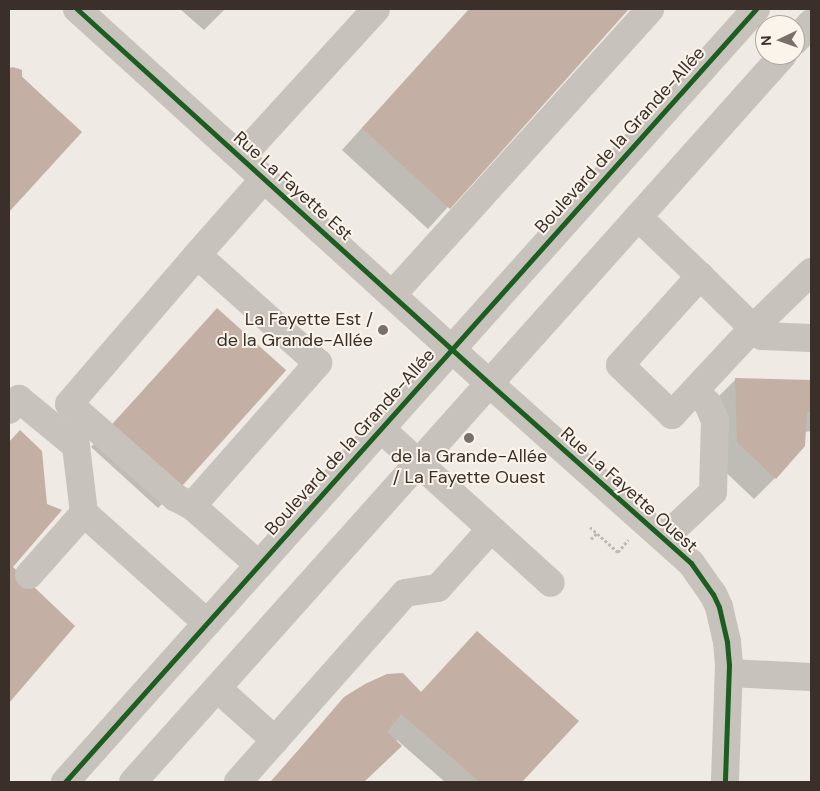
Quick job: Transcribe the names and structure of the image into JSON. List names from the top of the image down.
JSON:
{
  "streets": {
    "street": ["Boulevard de la Grande-Allée", "Rue La Fayette Est", "Rue La Fayette Ouest"]
  },
  "crossings": [
    ["Boulevard de la Grande-Allée", "Rue La Fayette Est"],
    ["Rue La Fayette Est", "Rue La Fayette Ouest"]
  ],
  "places": ["La Fayette Est / de la Grande-Allée", "de la Grande-Allée / La Fayette Ouest"],
  "north": "left"
}
